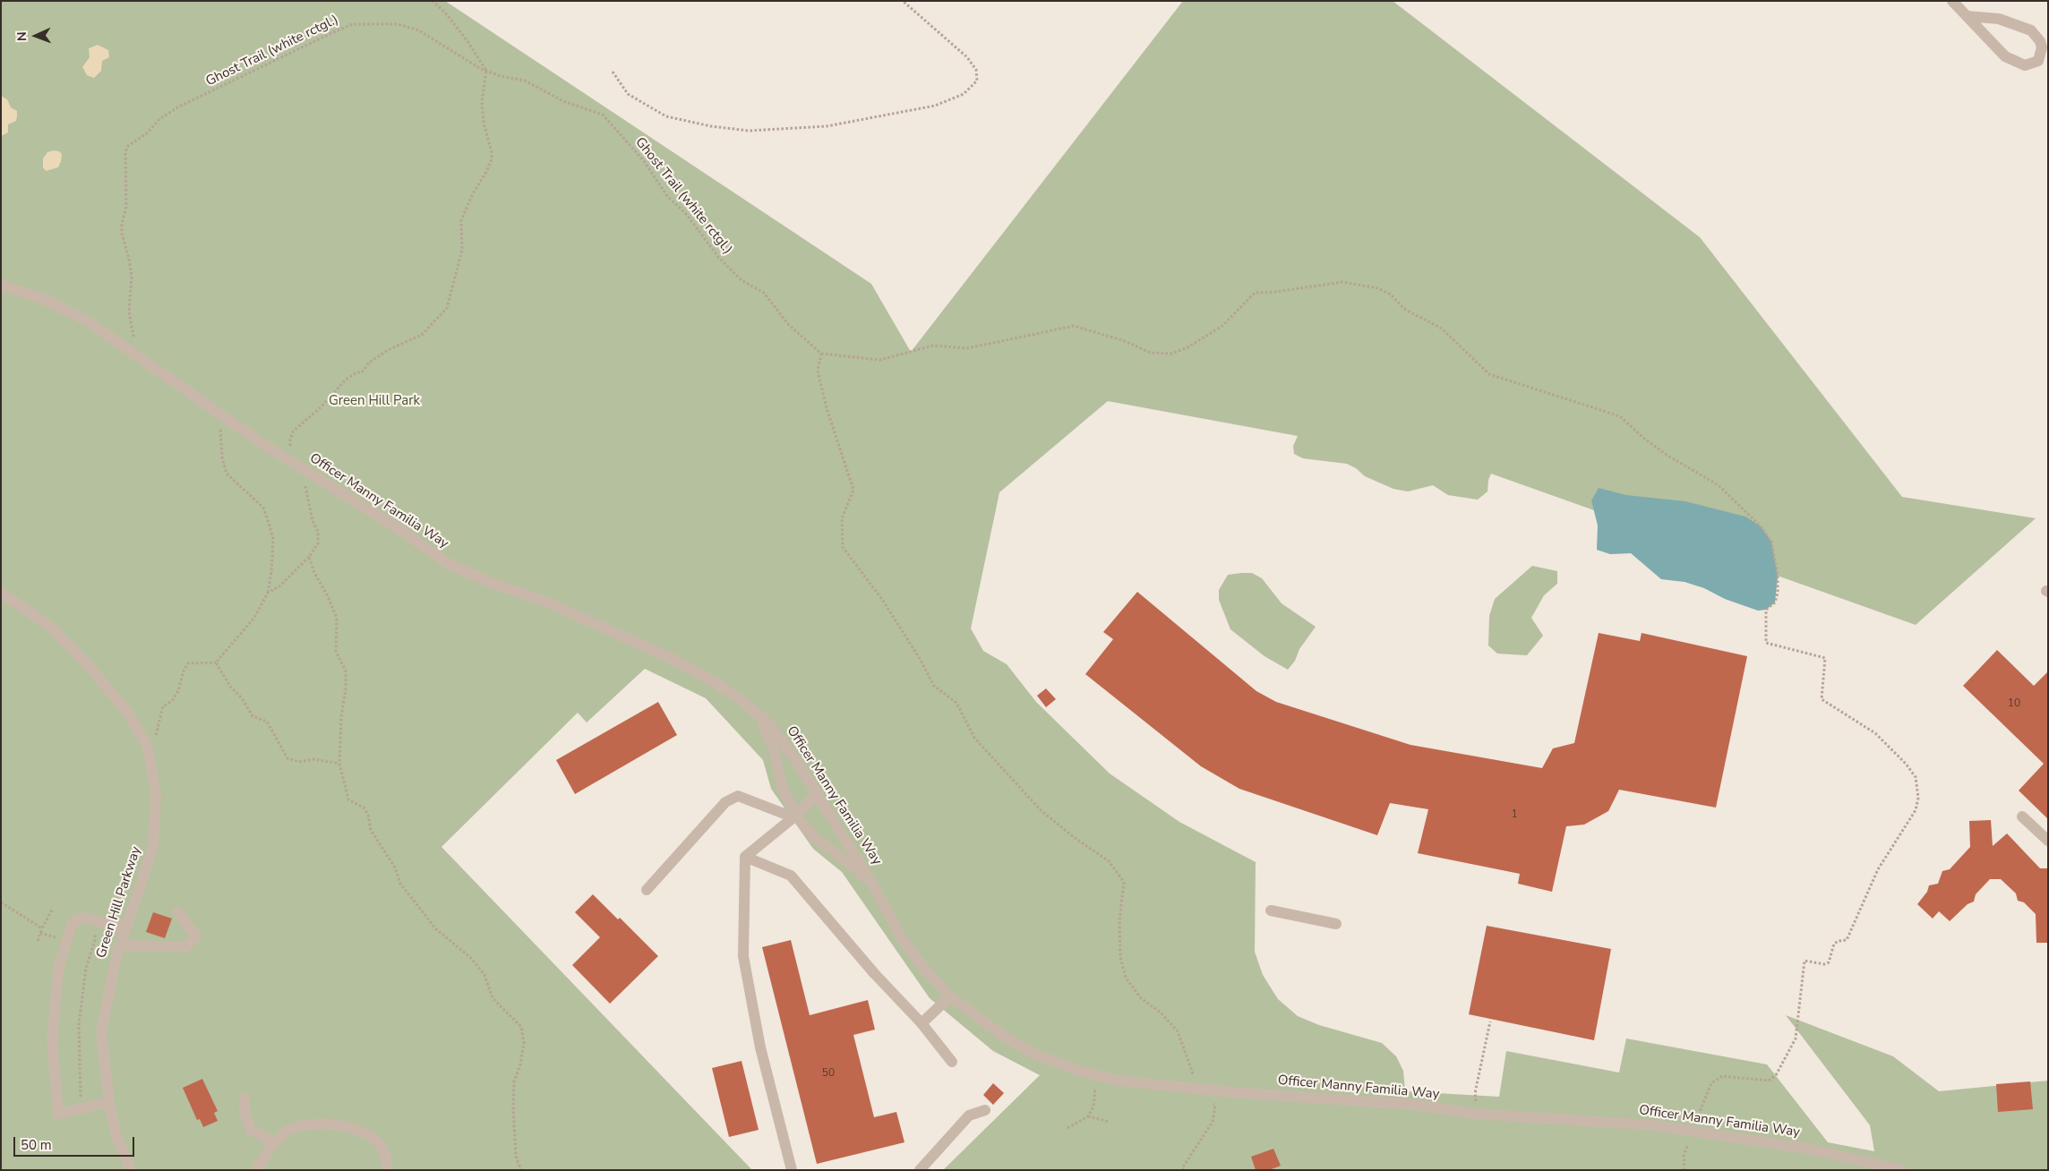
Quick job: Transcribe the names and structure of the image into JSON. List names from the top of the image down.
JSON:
{
  "streets": {
    "street": ["Officer Manny Familia Way", "Green Hill Parkway"],
    "path": ["Ghost Trail (white rctgl.)"]
  },
  "parks": ["Green Hill Park"],
  "house_numbers": ["10", "1", "50"],
  "scale_bar": "50 m",
  "north": "left"
}
